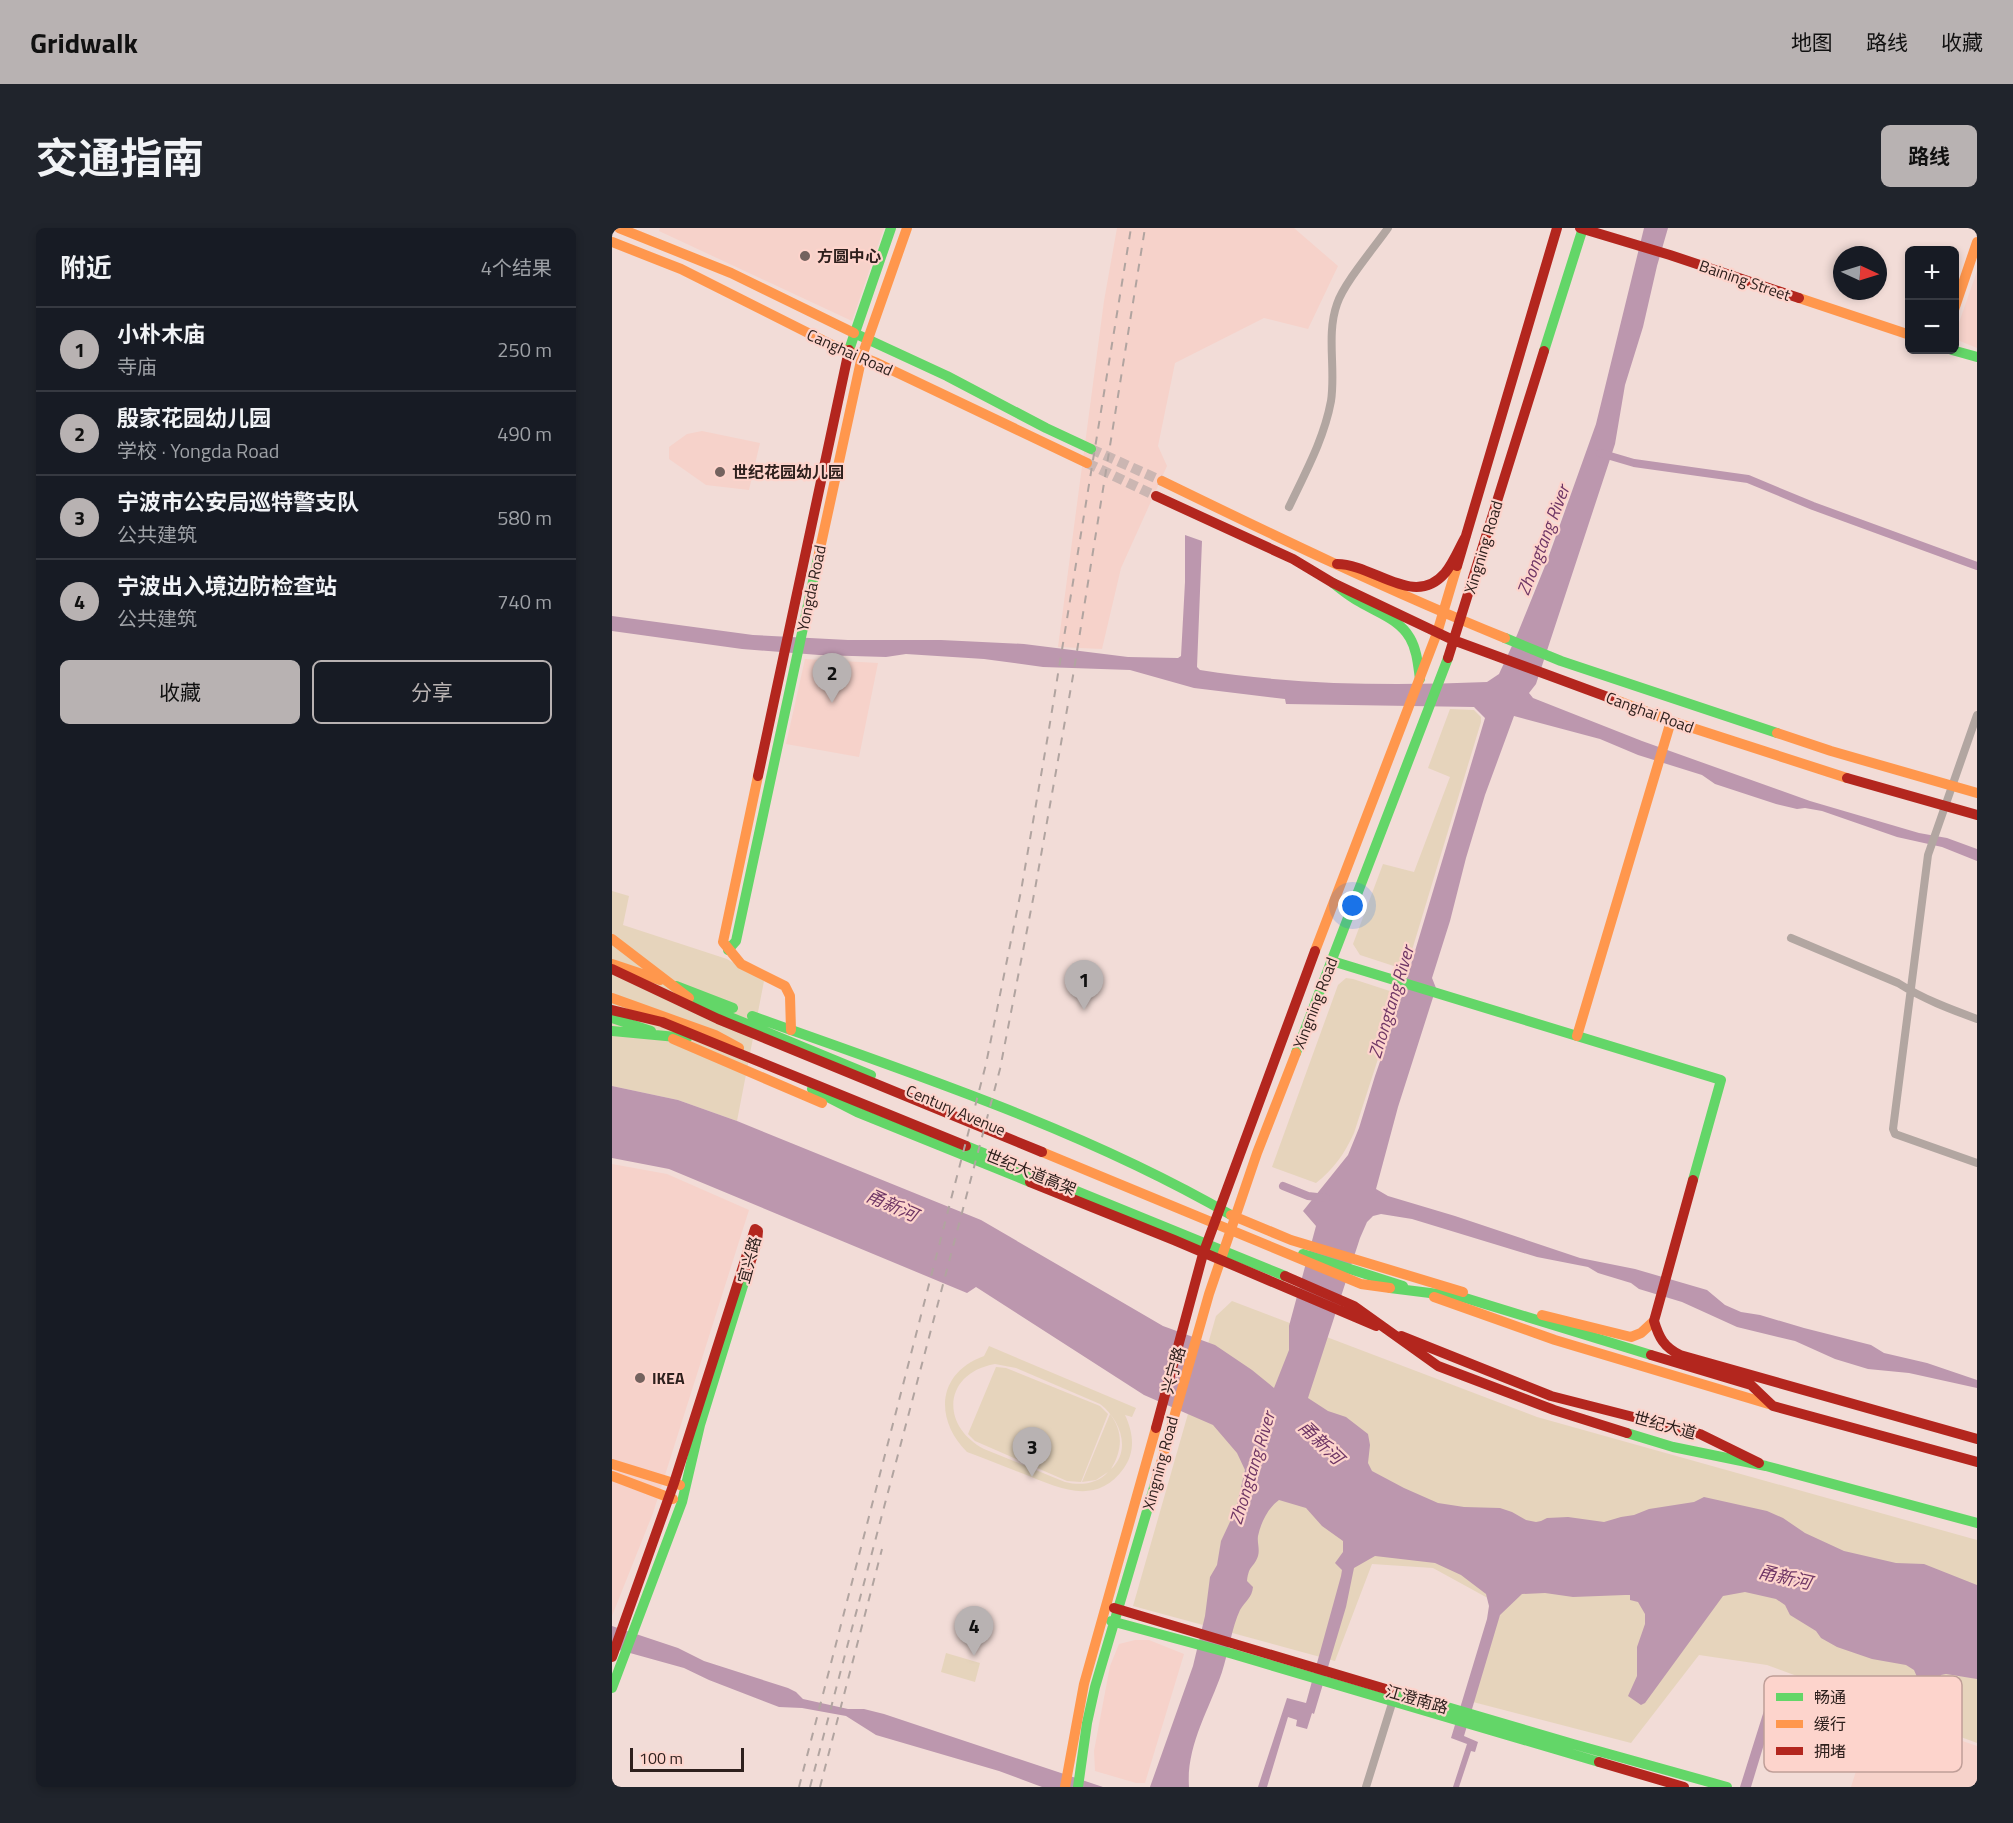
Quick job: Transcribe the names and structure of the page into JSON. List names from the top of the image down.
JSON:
{
  "streets": {
    "main road": [
      "Baining Street",
      "Canghai Road",
      "Xingning Road",
      "Yongda Road",
      "Century Avenue",
      "世纪大道高架",
      "宜兴路",
      "兴宁路",
      "世纪大道",
      "江澄南路"
    ]
  },
  "crossings": [
    ["Baining Street", "Xingning Road"],
    ["Canghai Road", "Xingning Road"],
    ["Canghai Road", "Yongda Road"],
    ["Xingning Road", "Century Avenue"],
    ["Xingning Road", "兴宁路"],
    ["Xingning Road", "世纪大道"],
    ["Xingning Road", "江澄南路"],
    ["Century Avenue", "世纪大道高架"],
    ["世纪大道高架", "世纪大道"],
    ["兴宁路", "世纪大道"],
    ["兴宁路", "江澄南路"]
  ],
  "water": ["Zhongtang River", "甬新河"],
  "places": ["方圆中心", "世纪花园幼儿园", "IKEA"],
  "legend": ["畅通", "缓行", "拥堵"],
  "scale_bar": "100 m",
  "north": "right",
  "page": {
    "header": "Gridwalk",
    "nav": ["地图", "路线", "收藏"],
    "title": "交通指南",
    "buttons": [
      "路线",
      ["收藏", "分享"]
    ],
    "heading": ["附近", "4个结果"],
    "map_buttons": ["+", "−"],
    "list": [
      {
        "mark": "1",
        "name": "小朴木庙",
        "note": "寺庙",
        "value": "250 m"
      },
      {
        "mark": "2",
        "name": "殷家花园幼儿园",
        "note": "学校 · Yongda Road",
        "value": "490 m"
      },
      {
        "mark": "3",
        "name": "宁波市公安局巡特警支队",
        "note": "公共建筑",
        "value": "580 m"
      },
      {
        "mark": "4",
        "name": "宁波出入境边防检查站",
        "note": "公共建筑",
        "value": "740 m"
      }
    ],
    "pins": [
      "2",
      "1",
      "3",
      "4"
    ],
    "scale": "100 m"
  }
}
